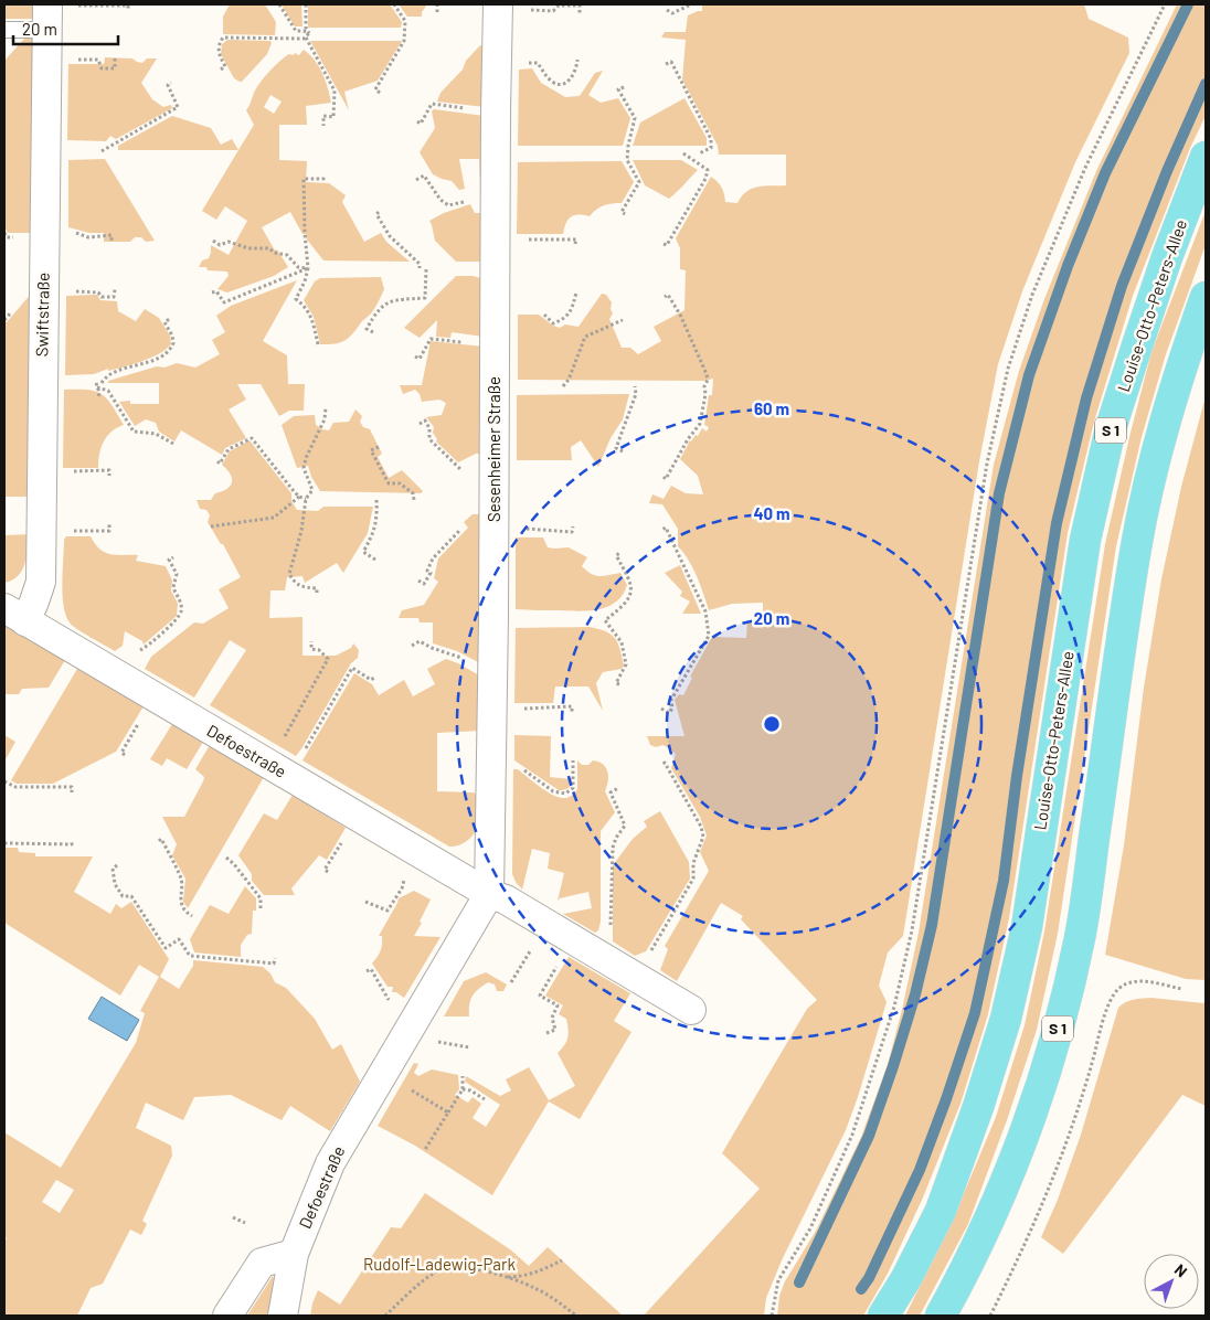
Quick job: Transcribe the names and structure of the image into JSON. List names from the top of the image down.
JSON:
{
  "streets": {
    "main road": ["Louise-Otto-Peters-Allee", "S 1"],
    "street": ["Swiftstraße", "Sesenheimer Straße", "Defoestraße"]
  },
  "crossings": [
    ["Swiftstraße", "Defoestraße"],
    ["Sesenheimer Straße", "Defoestraße"]
  ],
  "parks": ["Rudolf-Ladewig-Park"],
  "scale_bar": "20 m",
  "north": "top right",
  "rings": ["60 m", "40 m", "20 m"]
}
